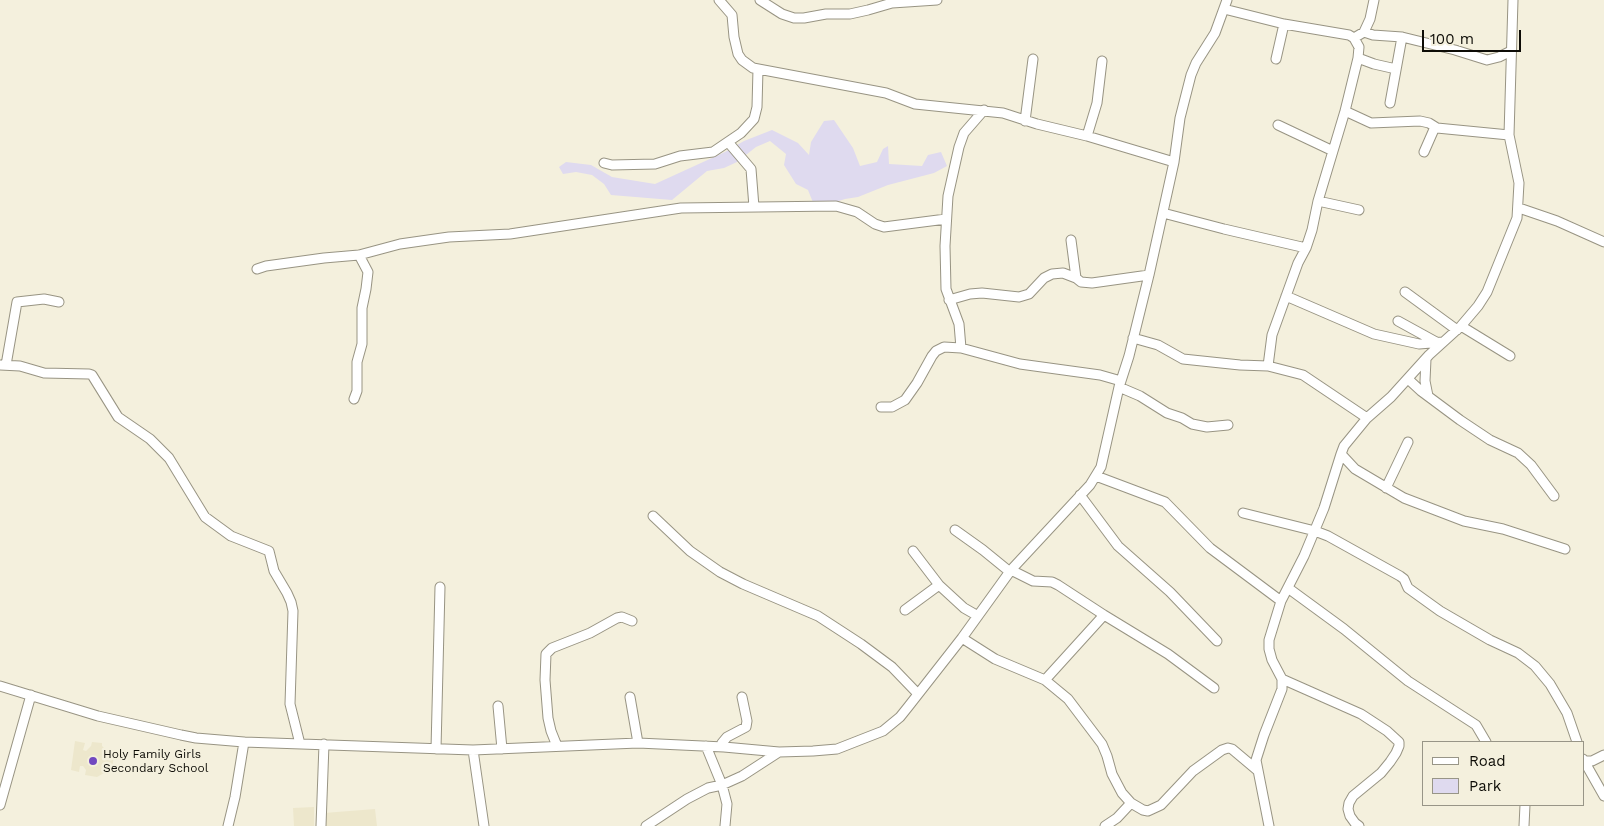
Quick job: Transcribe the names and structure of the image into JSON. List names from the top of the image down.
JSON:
{
  "places": ["Holy Family Girls Secondary School"],
  "legend": ["Road", "Park"],
  "scale_bar": "100 m"
}
